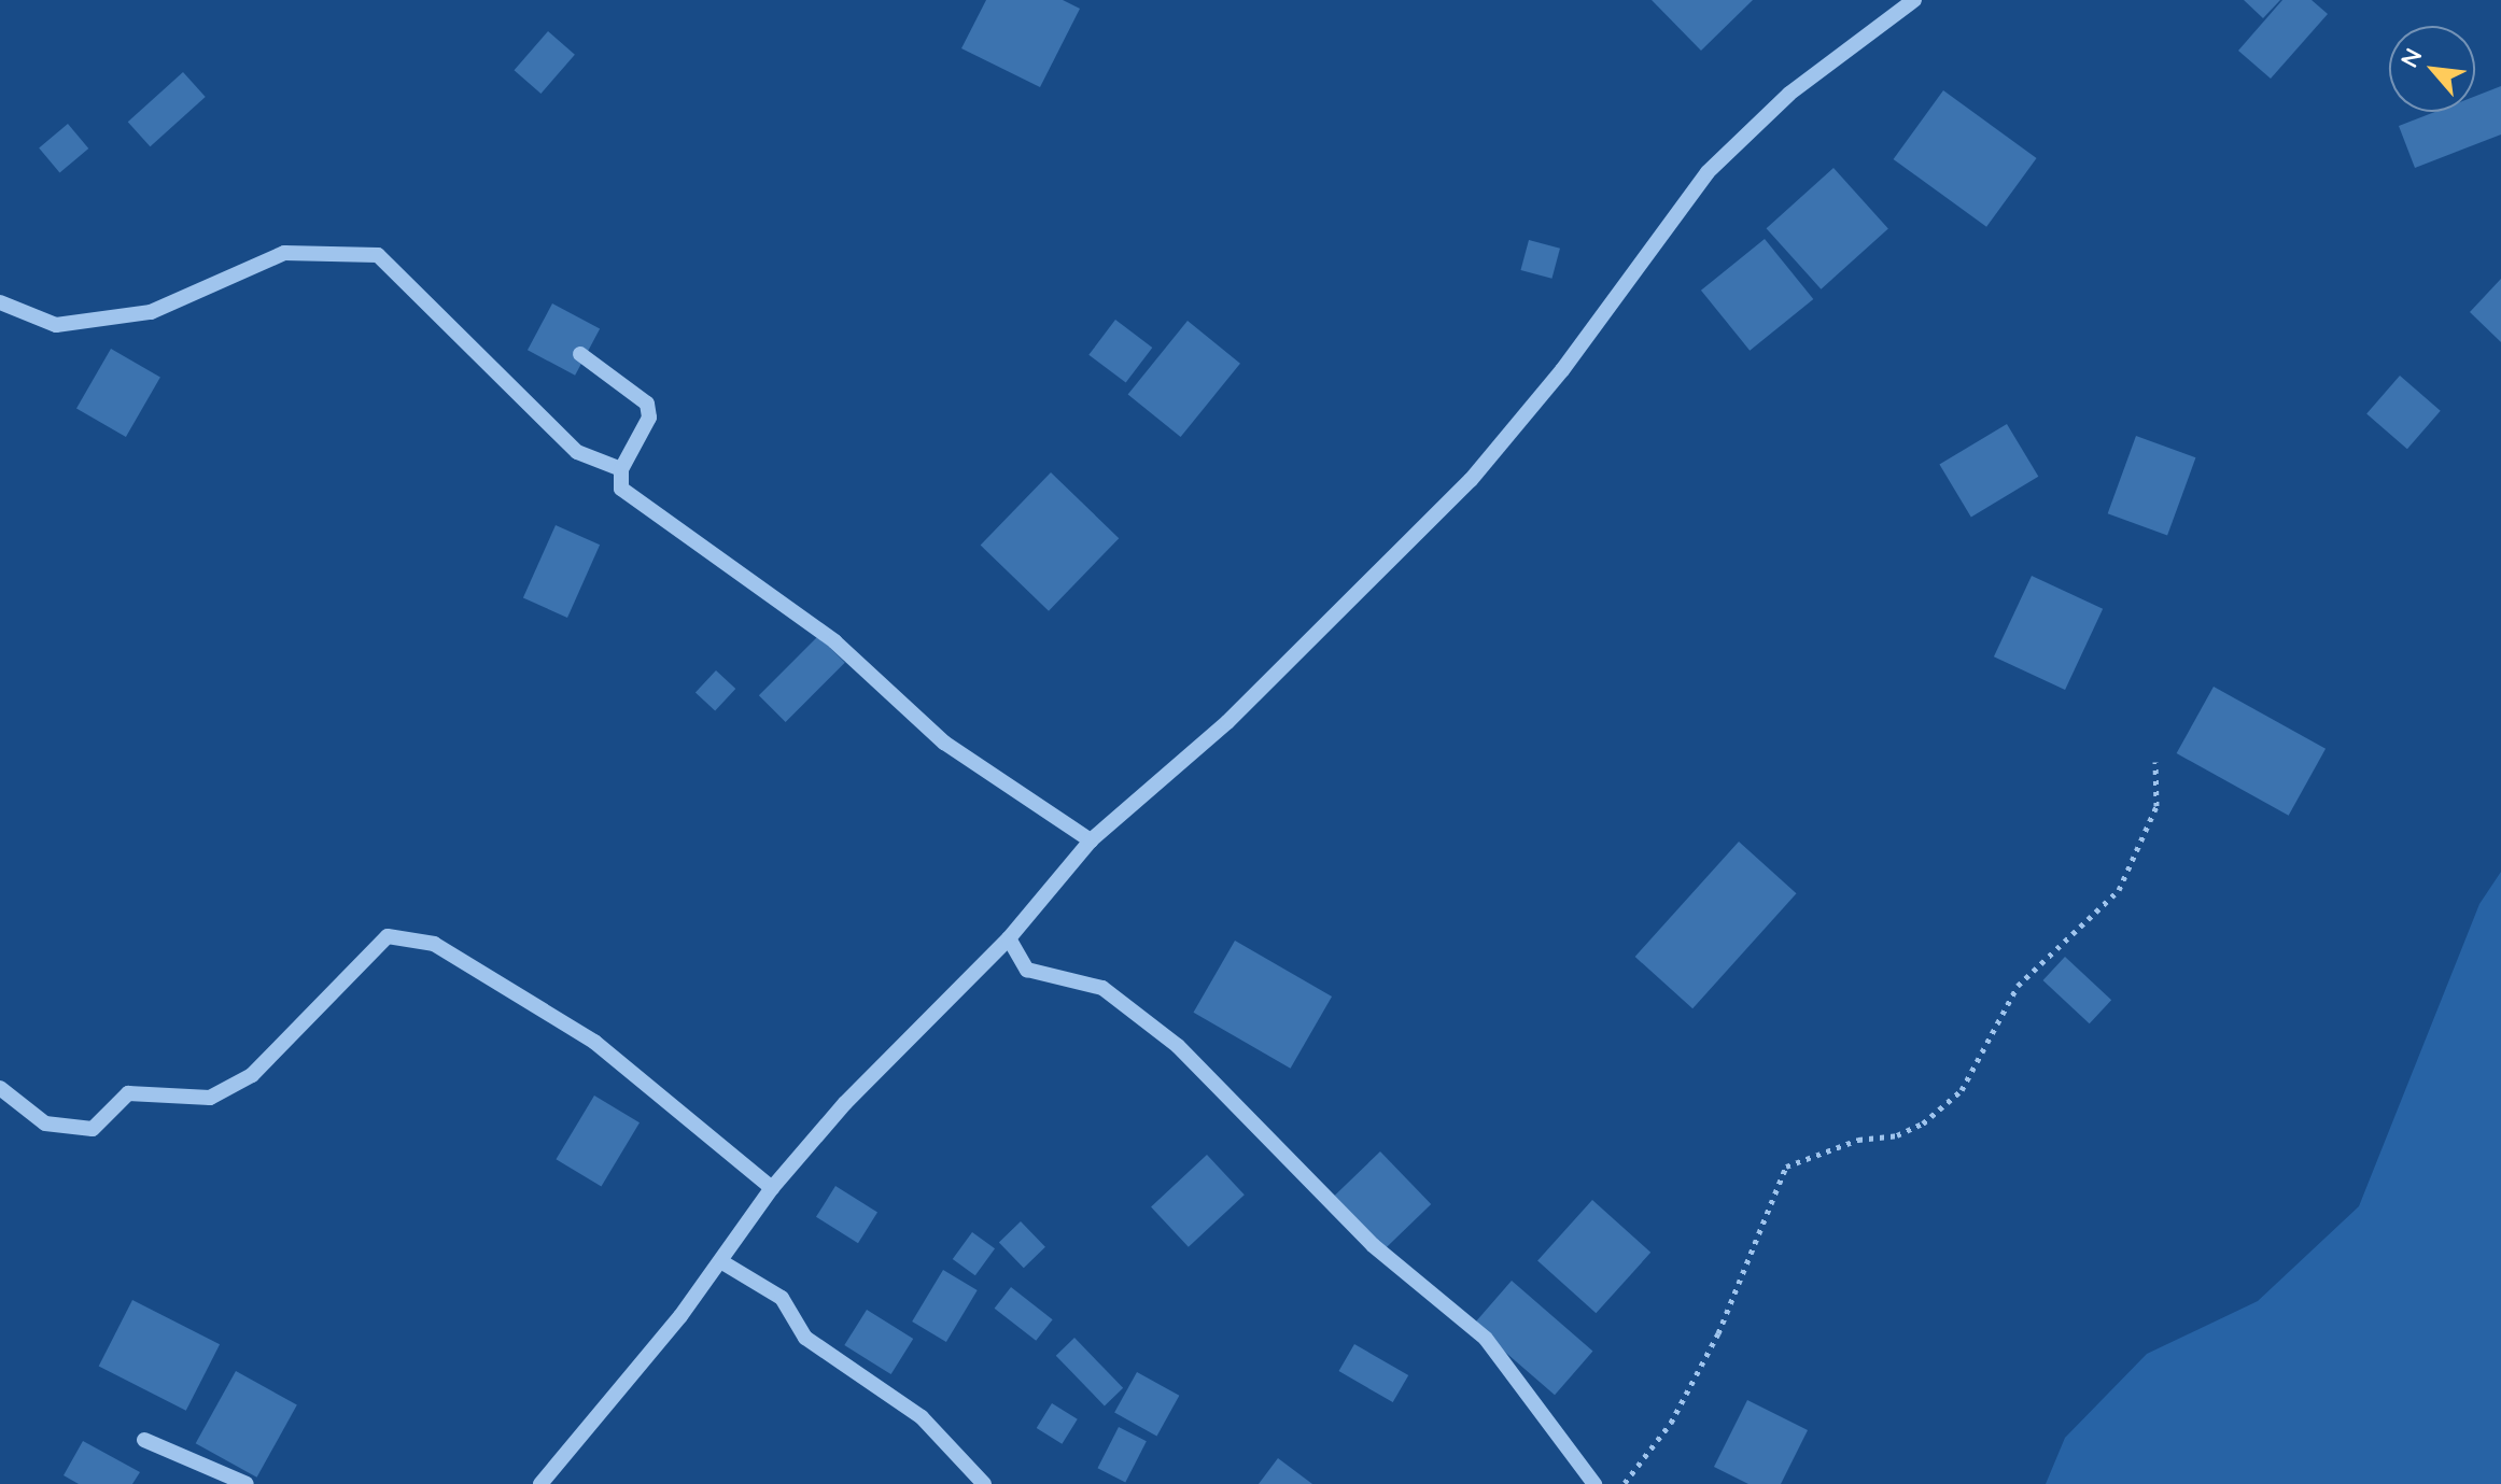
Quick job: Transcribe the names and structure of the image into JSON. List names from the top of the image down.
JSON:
{
  "north": "top left"
}
